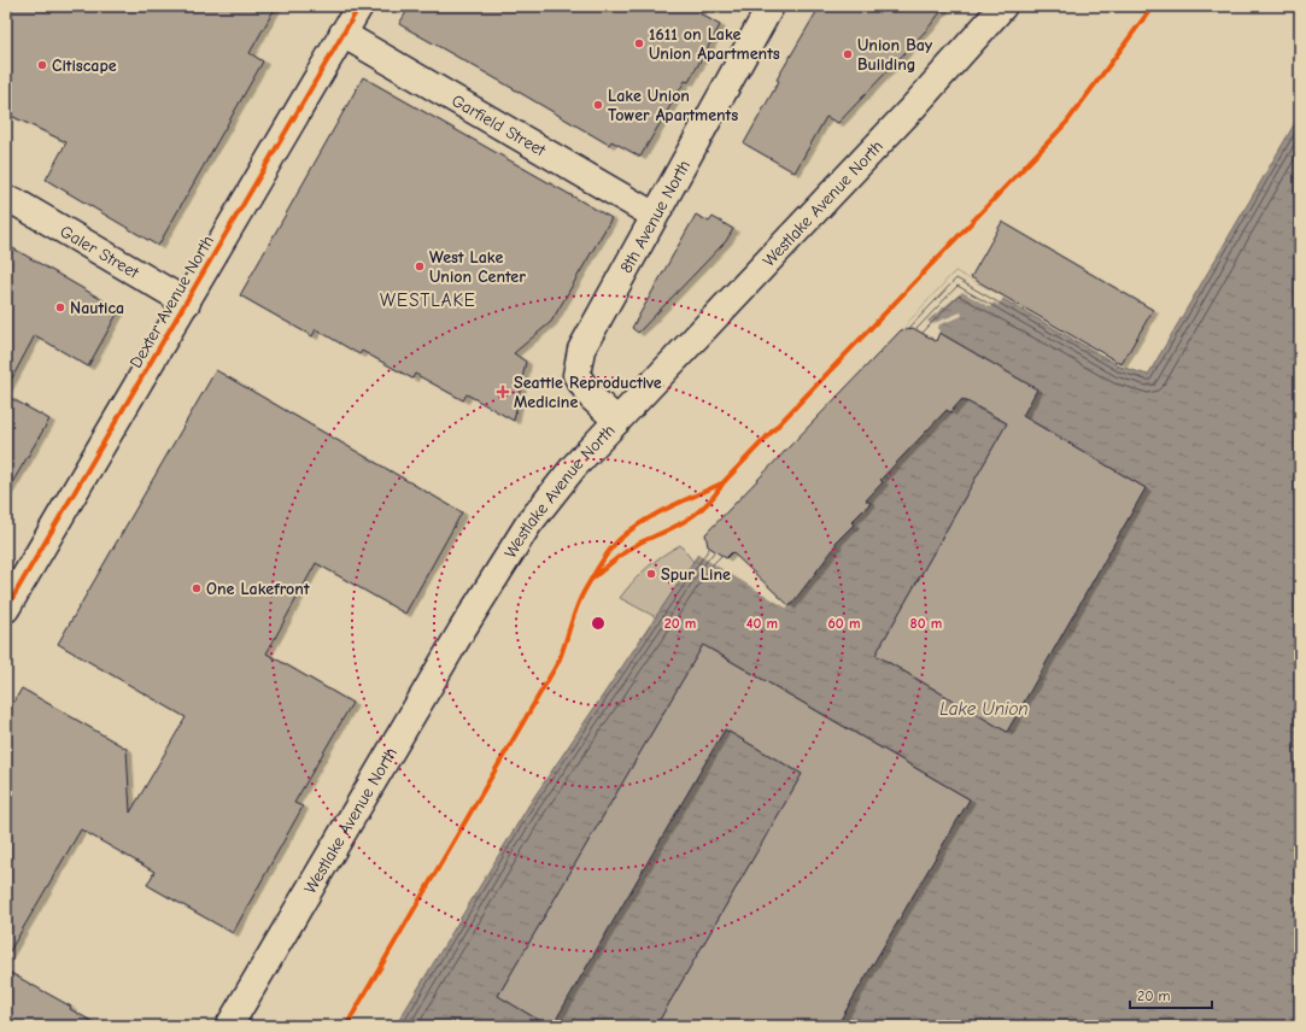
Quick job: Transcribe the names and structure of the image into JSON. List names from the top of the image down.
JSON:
{
  "streets": {
    "main road": [
      "Garfield Street",
      "Westlake Avenue North",
      "8th Avenue North",
      "Galer Street",
      "Dexter Avenue North"
    ]
  },
  "crossings": [
    ["Garfield Street", "8th Avenue North"],
    ["Garfield Street", "Dexter Avenue North"],
    ["Westlake Avenue North", "8th Avenue North"],
    ["Galer Street", "Dexter Avenue North"]
  ],
  "districts": ["WESTLAKE"],
  "water": ["Lake Union"],
  "places": {
    "other": [
      "1611 on Lake Union Apartments",
      "Union Bay Building",
      "Citiscape",
      "Lake Union Tower Apartments",
      "West Lake Union Center",
      "Nautica",
      "Spur Line",
      "One Lakefront"
    ],
    "health": ["Seattle Reproductive Medicine"]
  },
  "scale_bar": "20 m",
  "rings": [
    "20 m",
    "40 m",
    "60 m",
    "80 m"
  ]
}
